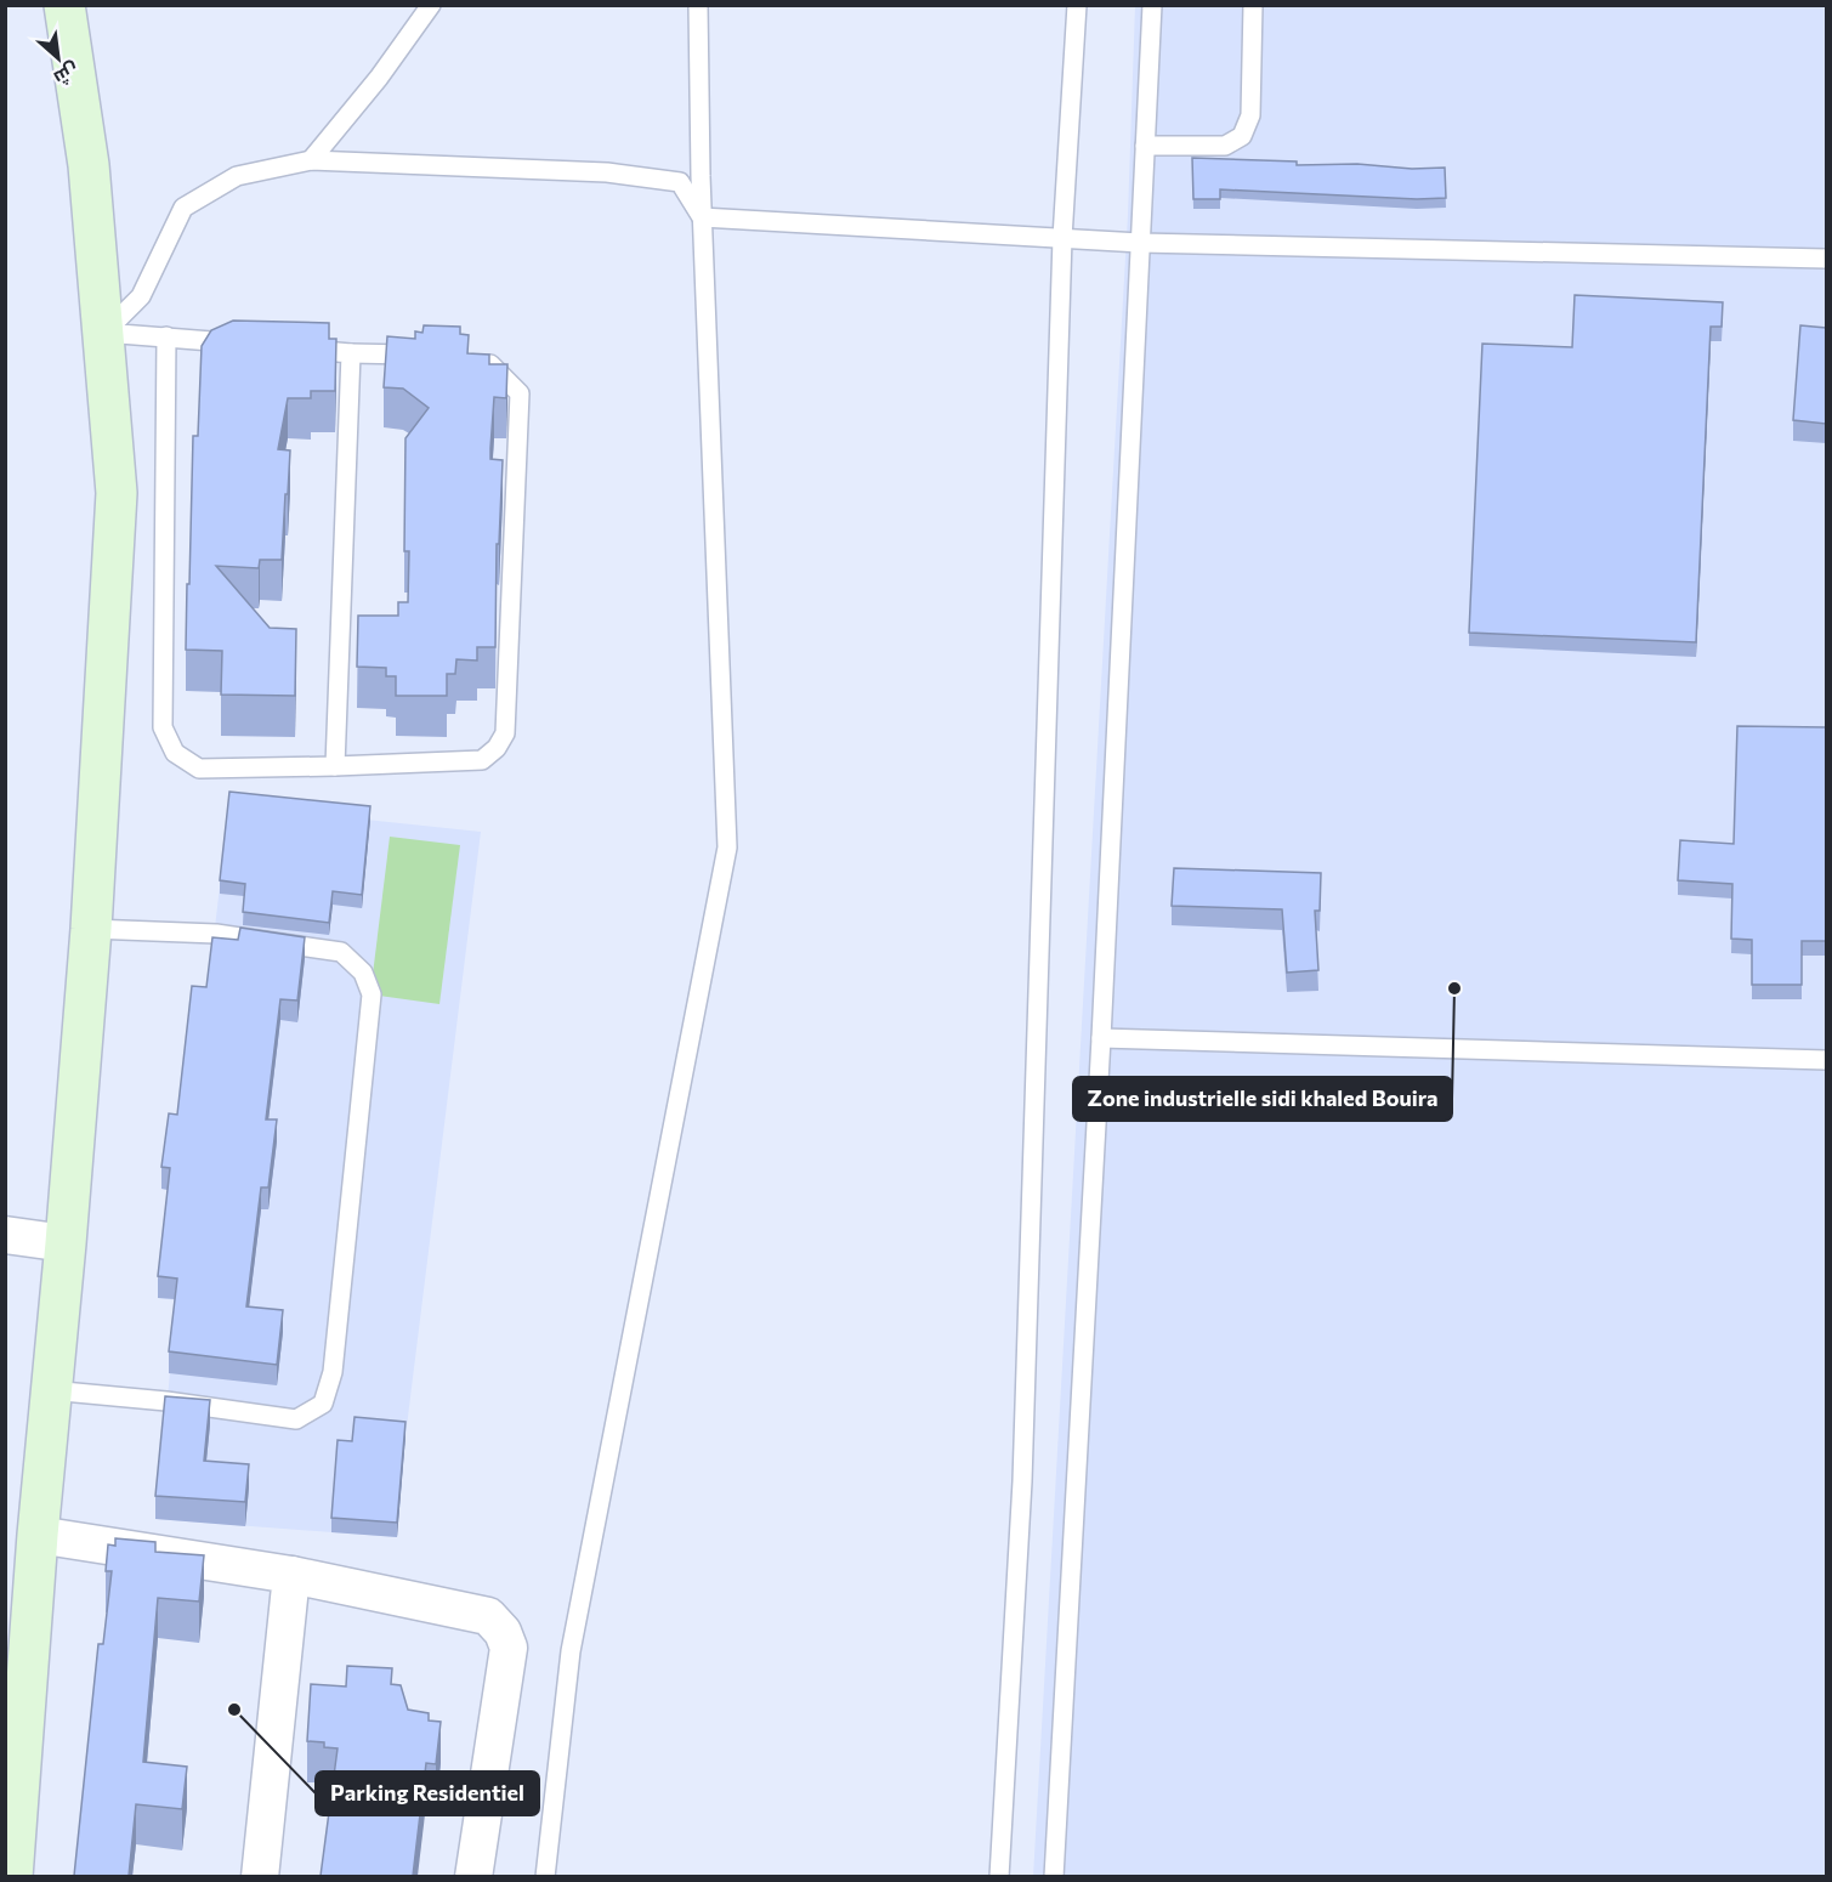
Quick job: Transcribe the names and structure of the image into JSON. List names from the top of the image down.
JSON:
{
  "places": ["Zone industrielle sidi khaled Bouira", "Parking Residentiel"],
  "north": "bottom right"
}
